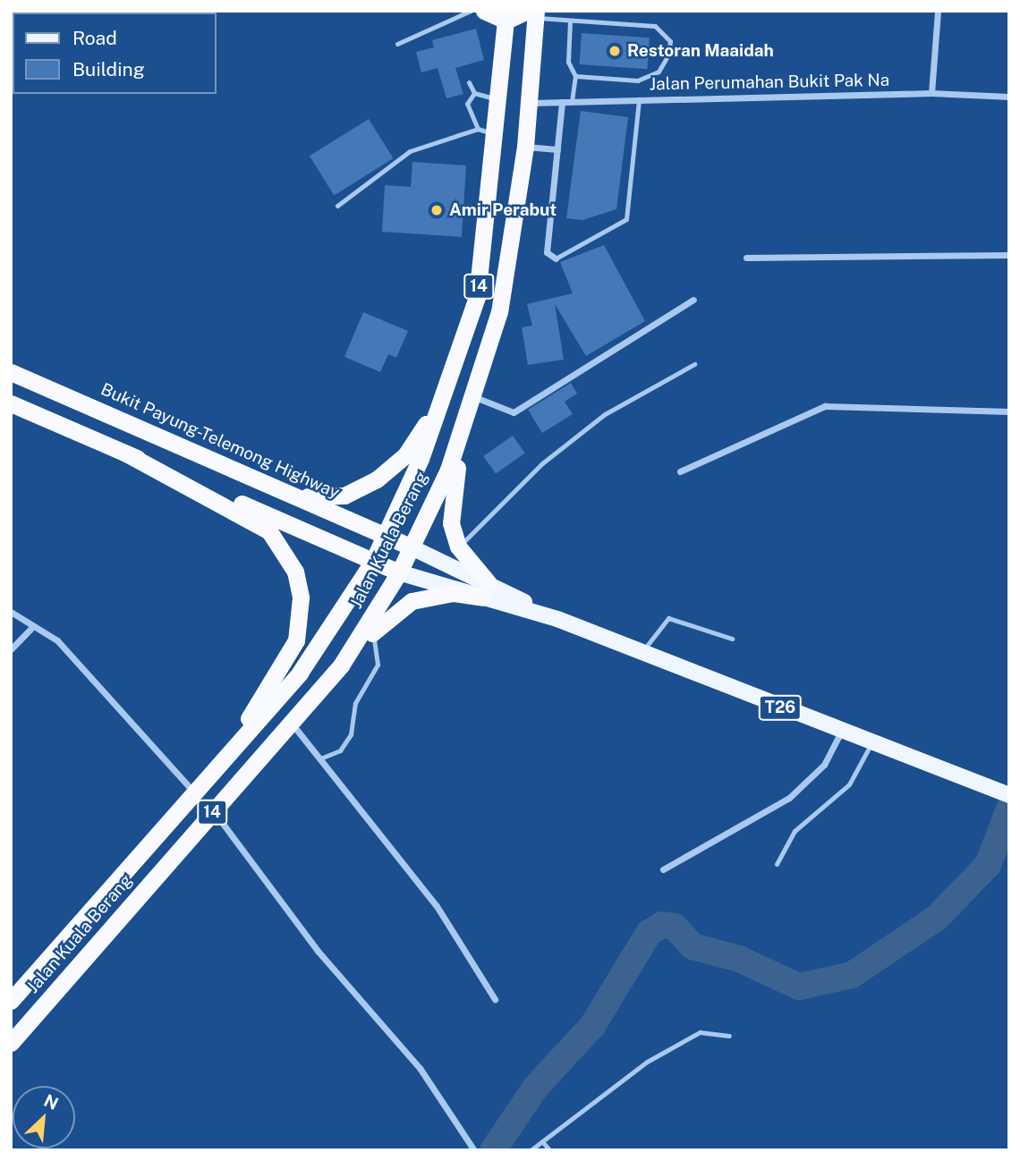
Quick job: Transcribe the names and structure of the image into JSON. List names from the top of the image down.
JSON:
{
  "streets": {
    "highway": ["14", "Bukit Payung-Telemong Highway", "Jalan Kuala Berang"],
    "main road": ["T26"],
    "street": ["Jalan Perumahan Bukit Pak Na"]
  },
  "crossings": [
    ["Jalan Perumahan Bukit Pak Na", "Jalan Kuala Berang"],
    ["Bukit Payung-Telemong Highway", "Jalan Kuala Berang"]
  ],
  "places": ["Restoran Maaidah", "Amir Perabut"],
  "legend": ["Road", "Building"],
  "north": "top right"
}
